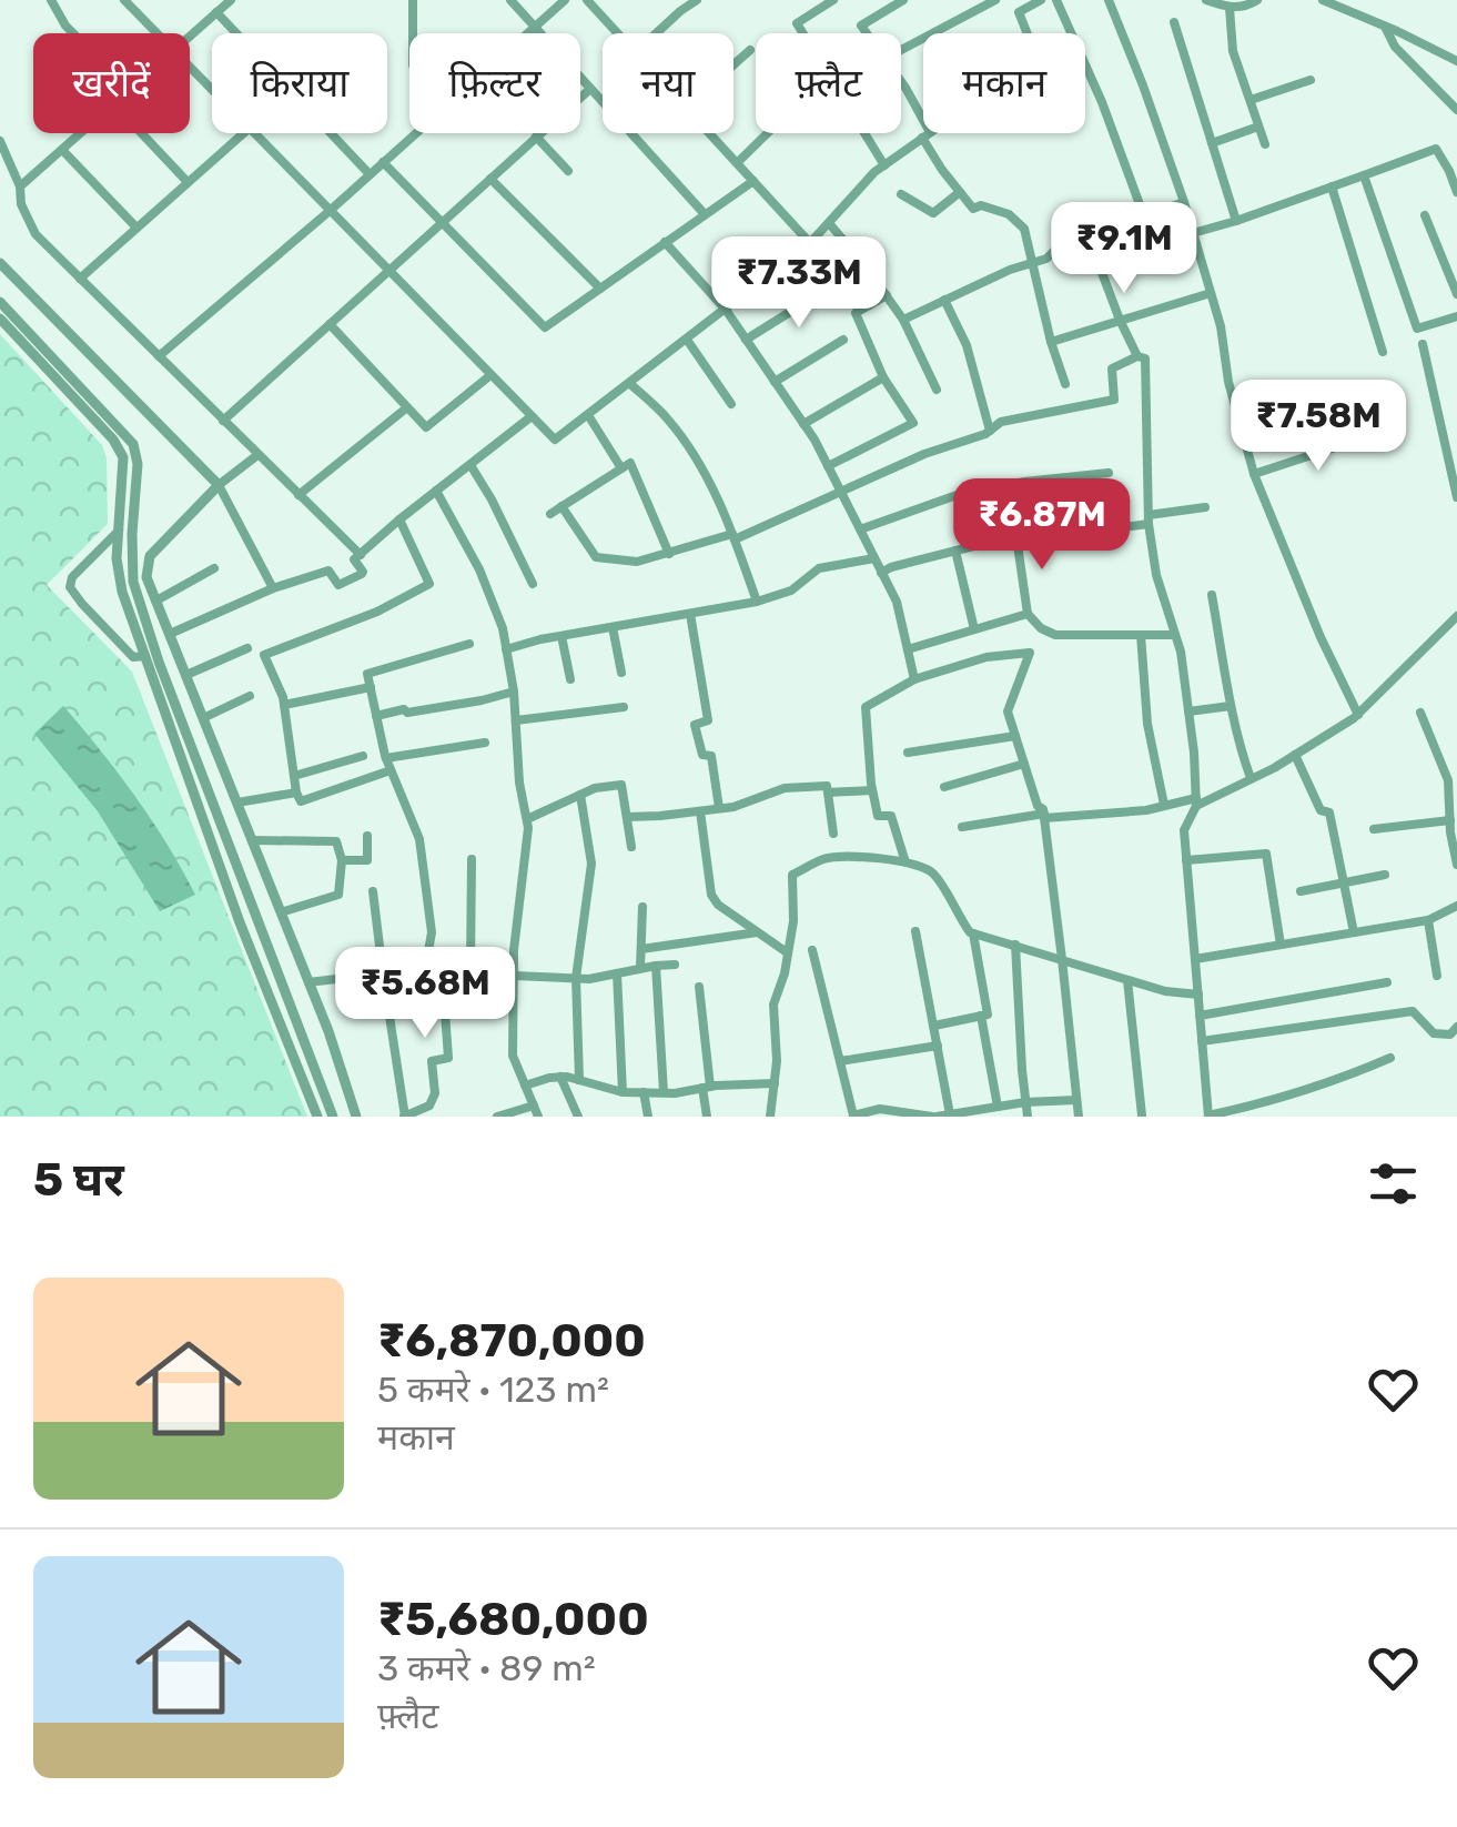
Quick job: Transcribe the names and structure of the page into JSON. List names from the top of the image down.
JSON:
{
  "page": {
    "chip": [
      "खरीदें",
      "किराया",
      "फ़िल्टर",
      "नया",
      "फ़्लैट",
      "मकान"
    ],
    "price": [
      "₹9.1M",
      "₹7.33M",
      "₹7.58M",
      "₹6.87M",
      "₹5.68M"
    ],
    "heading": "5 घर",
    "list": [
      {
        "name": "₹6,870,000",
        "note": "5 कमरे · 123 m² · मकान"
      },
      {
        "name": "₹5,680,000",
        "note": "3 कमरे · 89 m² · फ़्लैट"
      }
    ]
  }
}
